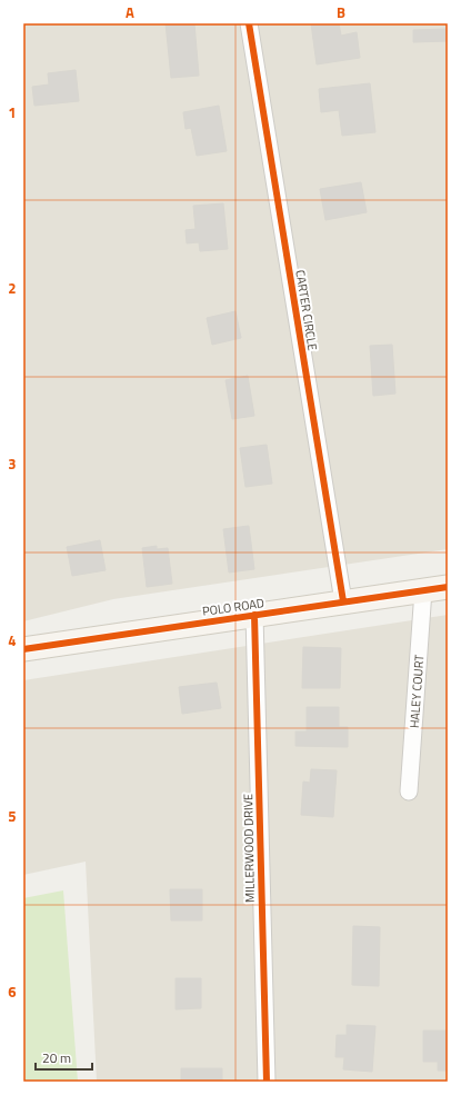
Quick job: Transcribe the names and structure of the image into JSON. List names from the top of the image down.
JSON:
{
  "streets": {
    "main road": ["POLO ROAD"],
    "street": ["CARTER CIRCLE", "HALEY COURT", "MILLERWOOD DRIVE"]
  },
  "crossings": [
    ["CARTER CIRCLE", "POLO ROAD"],
    ["POLO ROAD", "HALEY COURT"],
    ["POLO ROAD", "MILLERWOOD DRIVE"]
  ],
  "scale_bar": "20 m",
  "grid": {
    "columns": ["A", "B"],
    "rows": [
      "1",
      "2",
      "3",
      "4",
      "5",
      "6"
    ]
  }
}
